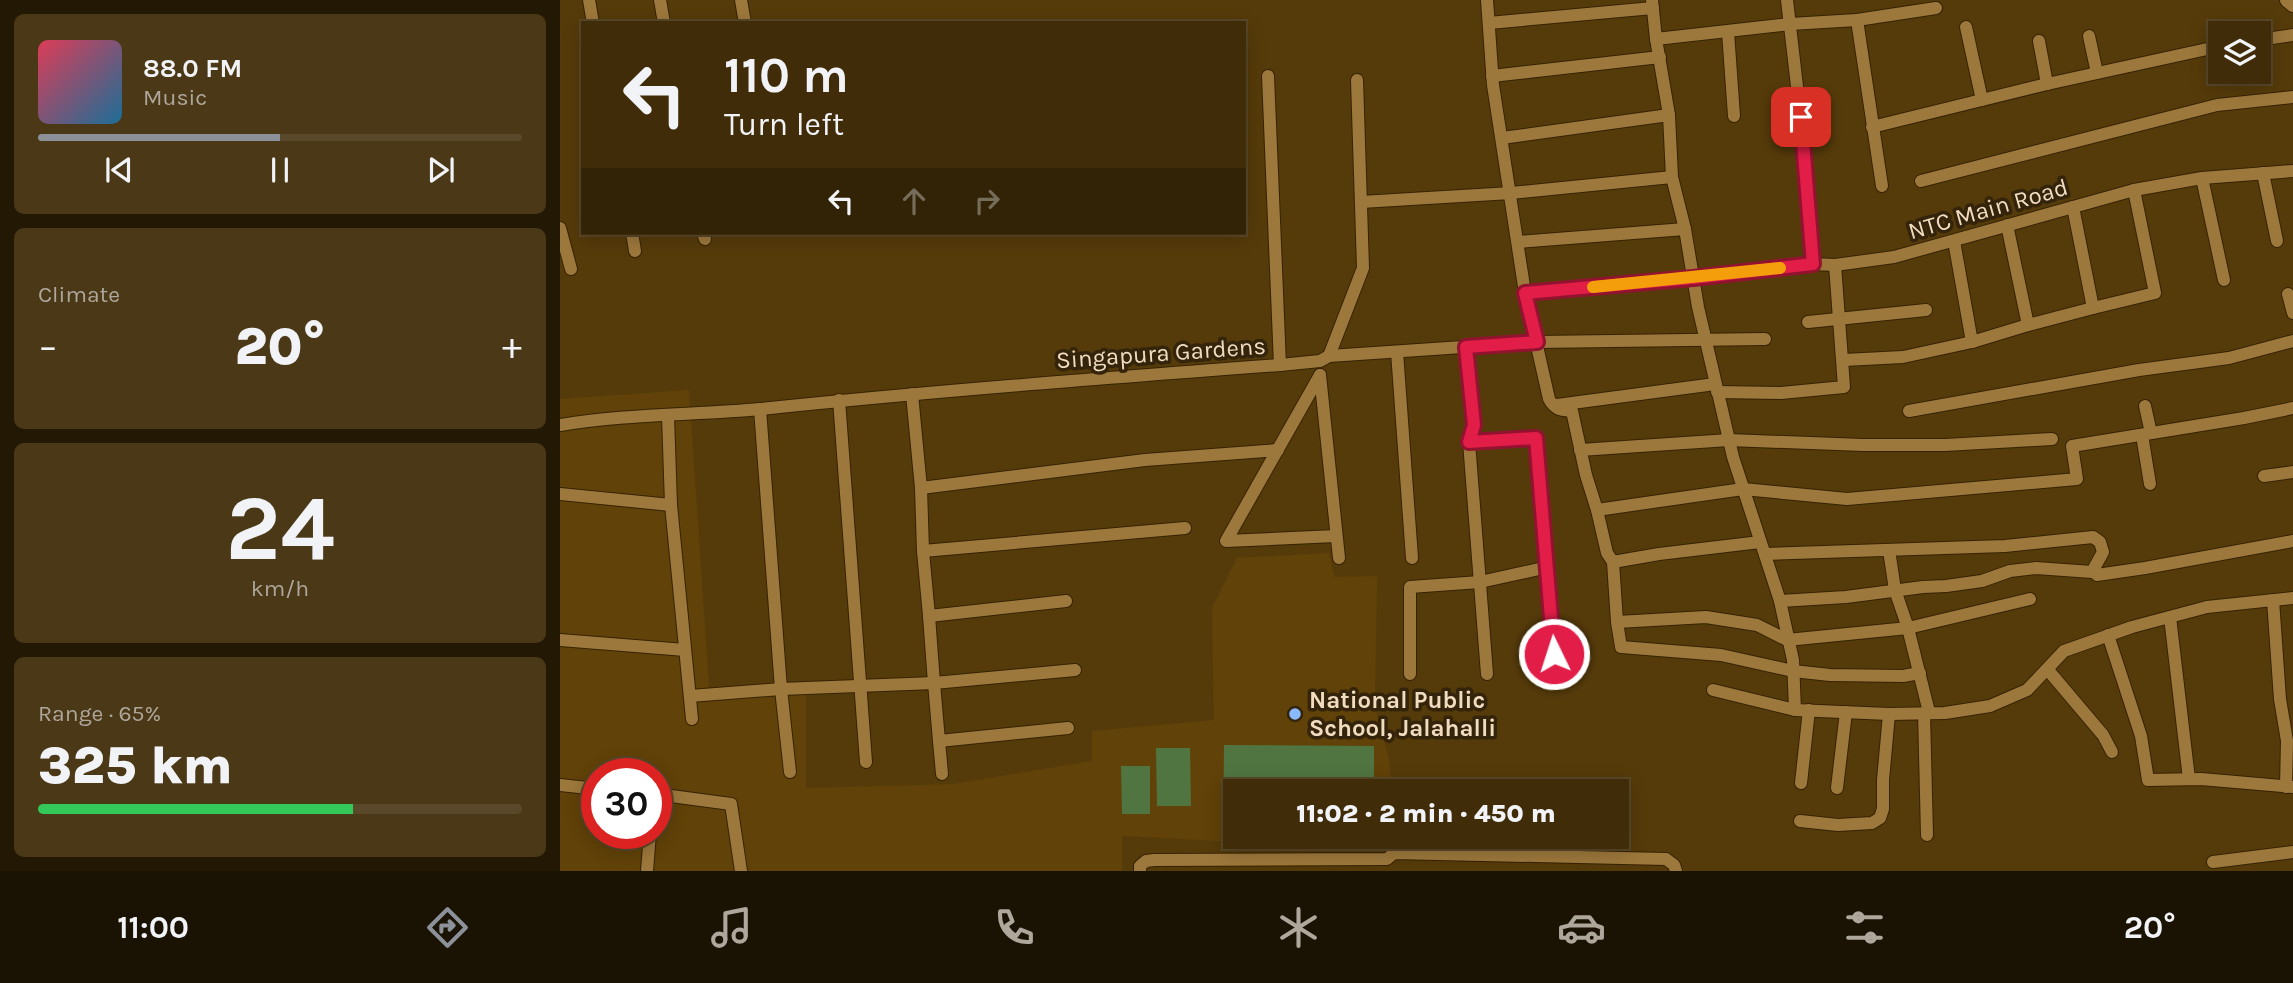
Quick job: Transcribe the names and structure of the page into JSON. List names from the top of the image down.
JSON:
{
  "streets": {
    "street": ["NTC Main Road", "Singapura Gardens"]
  },
  "places": ["National Public School, Jalahalli"],
  "page": {
    "turn": ["110 m", "Turn left"],
    "song": ["88.0 FM", "Music"],
    "tile": [
      "Climate",
      ["24", "km/h"],
      ["Range · 65%", "325 km"]
    ],
    "heat": ["−", "20°", "+"],
    "limit": "30",
    "trip": "11:02 · 2 min · 450 m",
    "tabs": ["11:00", "20°"]
  }
}
